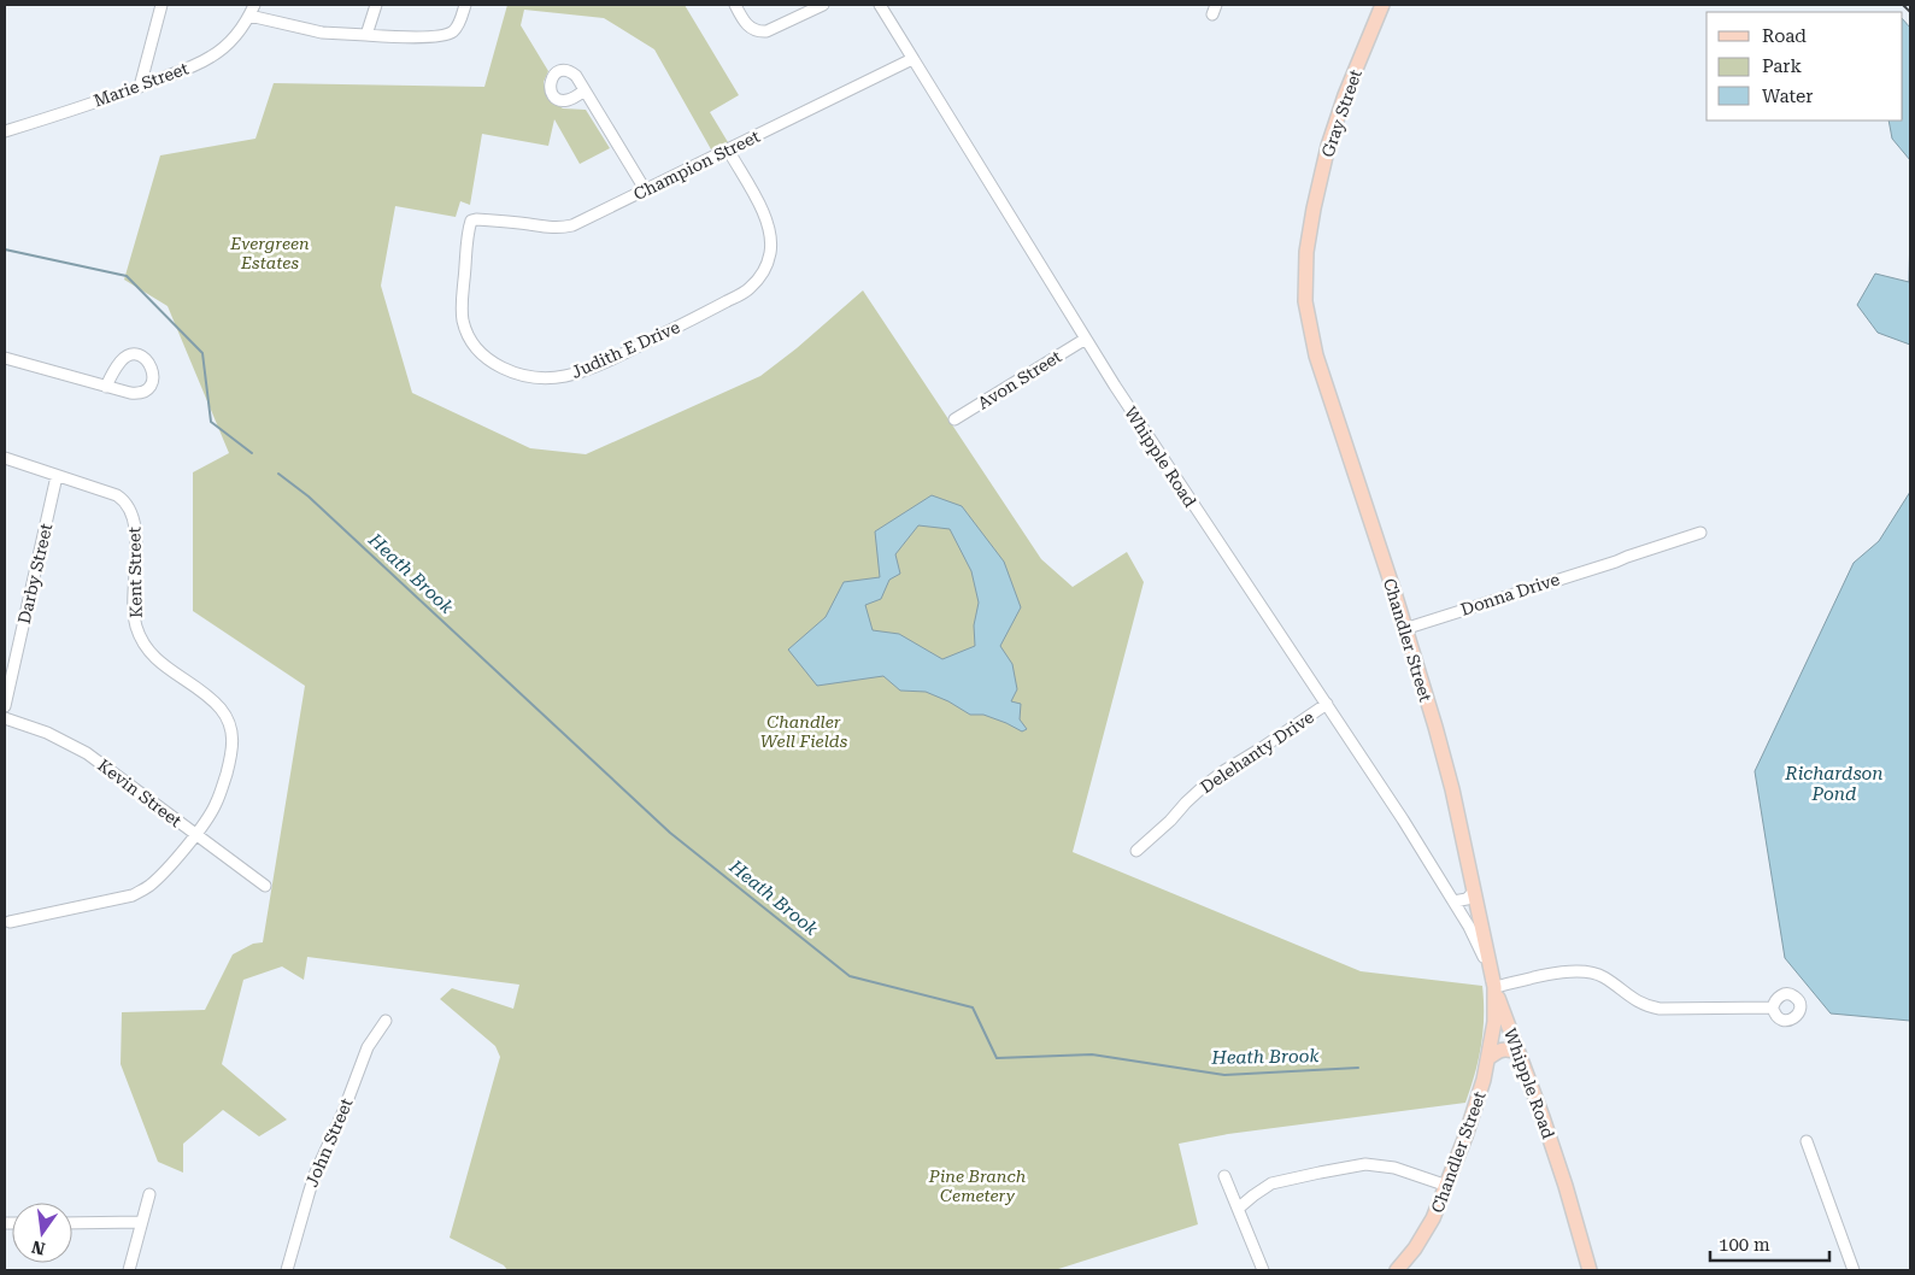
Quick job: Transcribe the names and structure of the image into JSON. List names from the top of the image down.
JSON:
{
  "streets": {
    "main road": ["Gray Street", "Whipple Road", "Chandler Street"],
    "street": [
      "Marie Street",
      "Champion Street",
      "Judith E Drive",
      "Avon Street",
      "Kent Street",
      "Darby Street",
      "Donna Drive",
      "Delehanty Drive",
      "Kevin Street",
      "John Street"
    ]
  },
  "crossings": [
    ["Gray Street", "Chandler Street"],
    ["Champion Street", "Judith E Drive"],
    ["Champion Street", "Whipple Road"],
    ["Avon Street", "Whipple Road"],
    ["Whipple Road", "Chandler Street"],
    ["Whipple Road", "Delehanty Drive"],
    ["Kent Street", "Darby Street"],
    ["Kent Street", "Kevin Street"],
    ["Donna Drive", "Chandler Street"]
  ],
  "water": ["Heath Brook", "Richardson Pond"],
  "parks": ["Evergreen Estates", "Chandler Well Fields", "Pine Branch Cemetery"],
  "legend": ["Road", "Park", "Water"],
  "scale_bar": "100 m",
  "north": "bottom"
}
